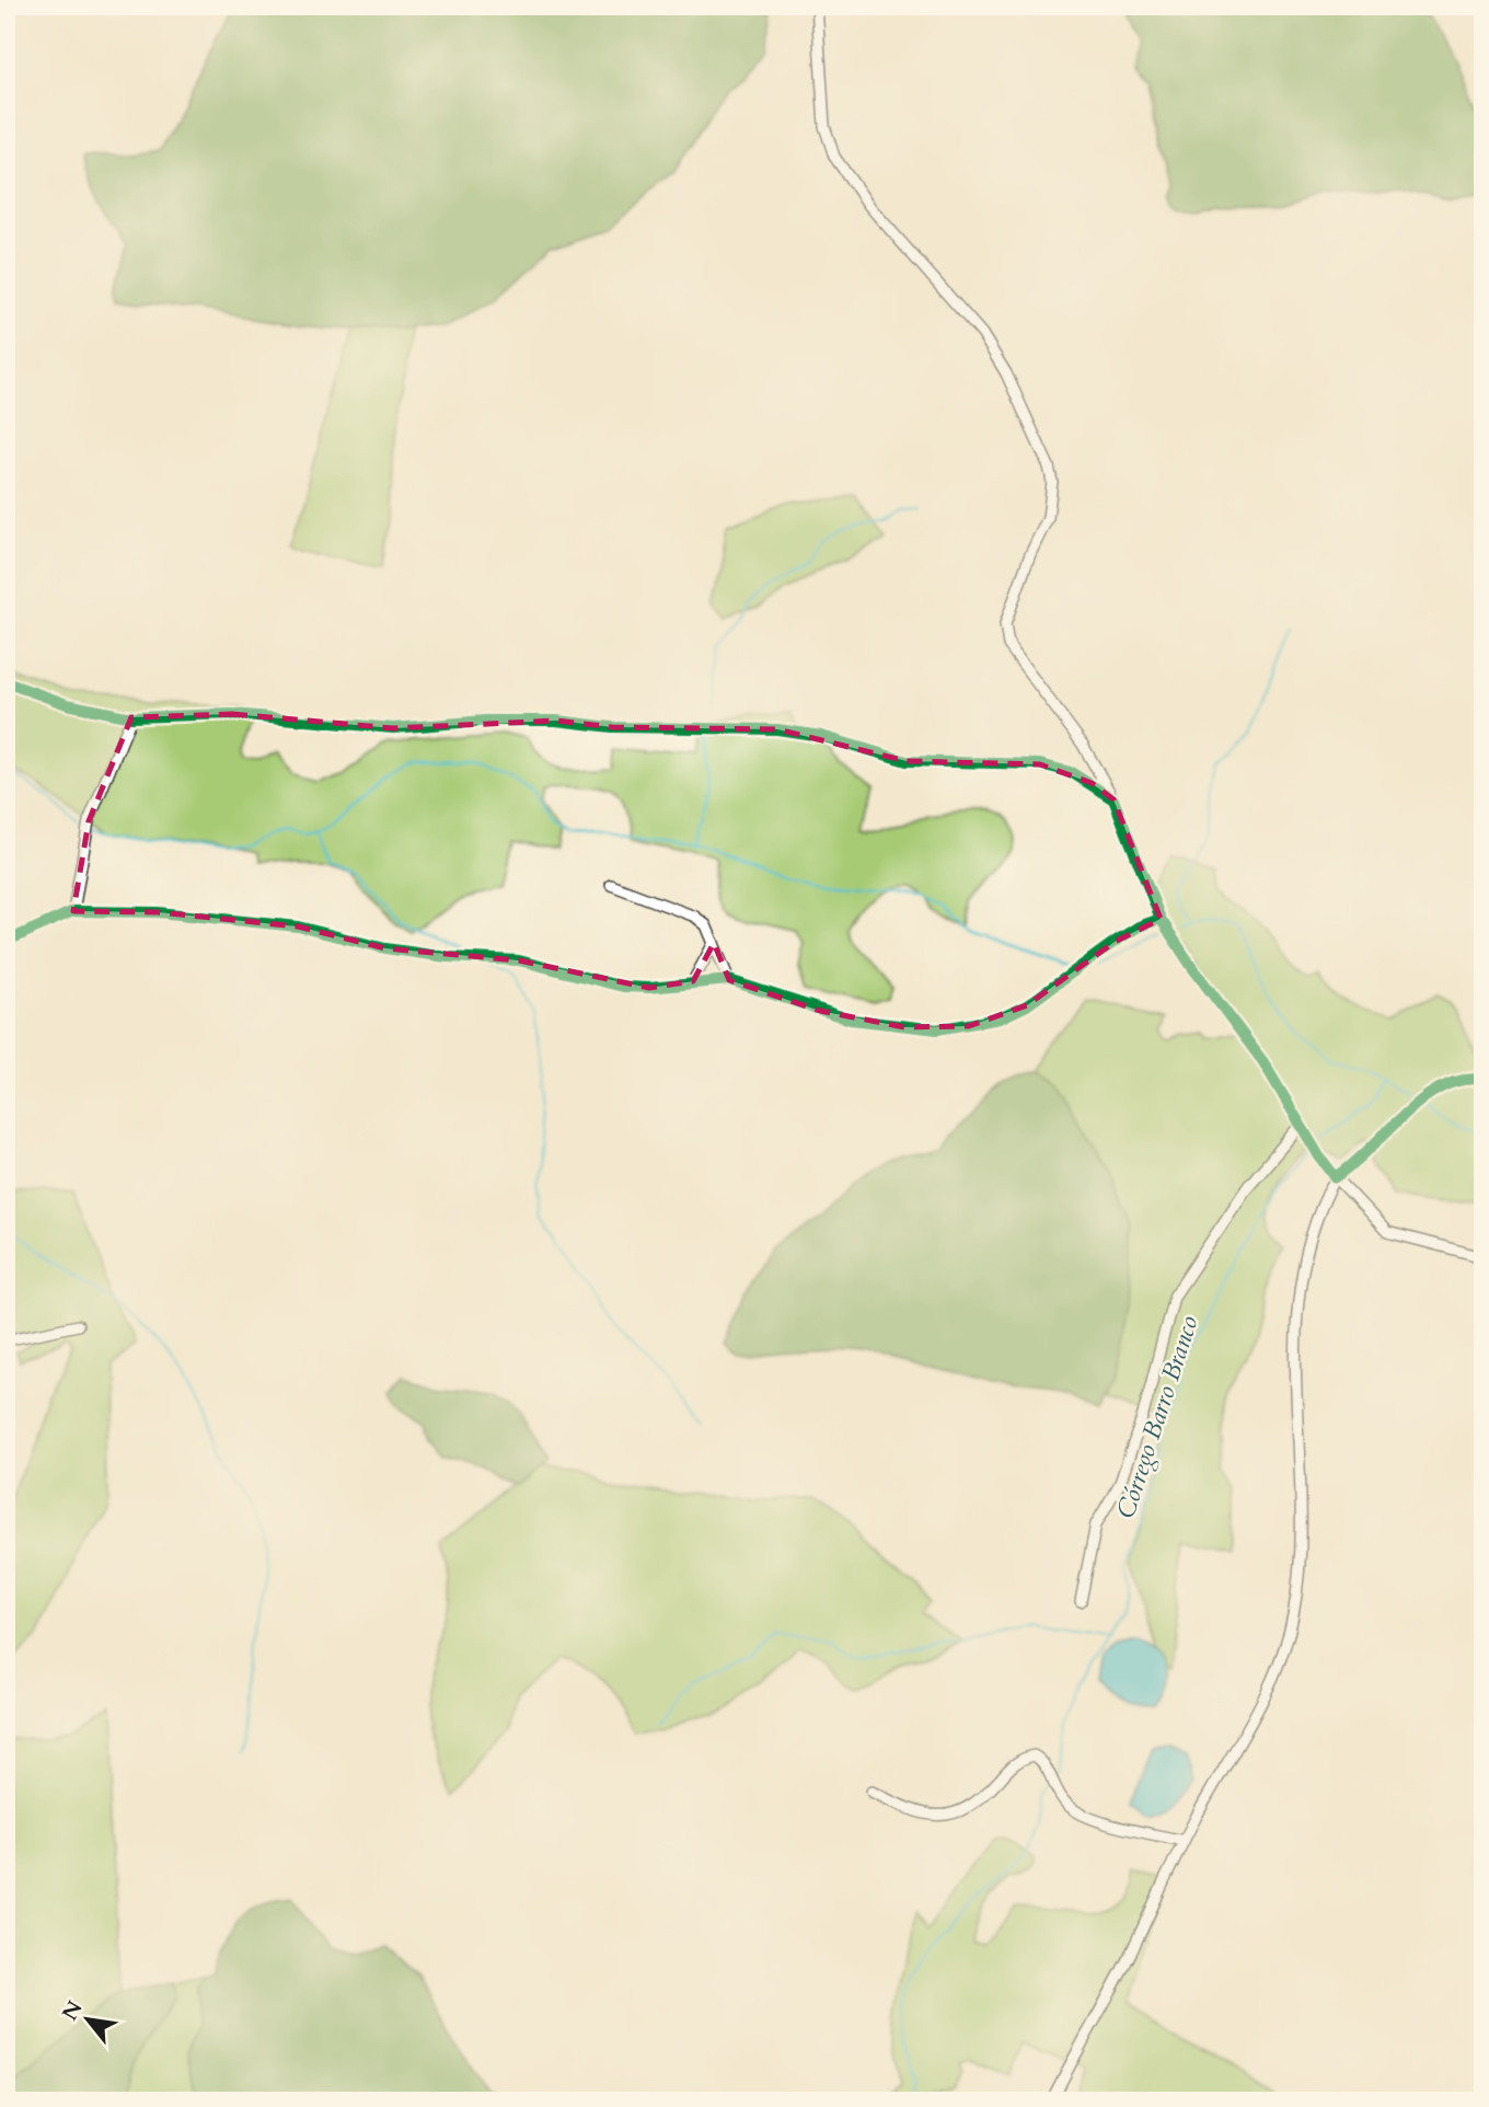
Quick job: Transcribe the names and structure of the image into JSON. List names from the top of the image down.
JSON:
{
  "water": ["Córrego Barro Branco"],
  "north": "top left"
}
